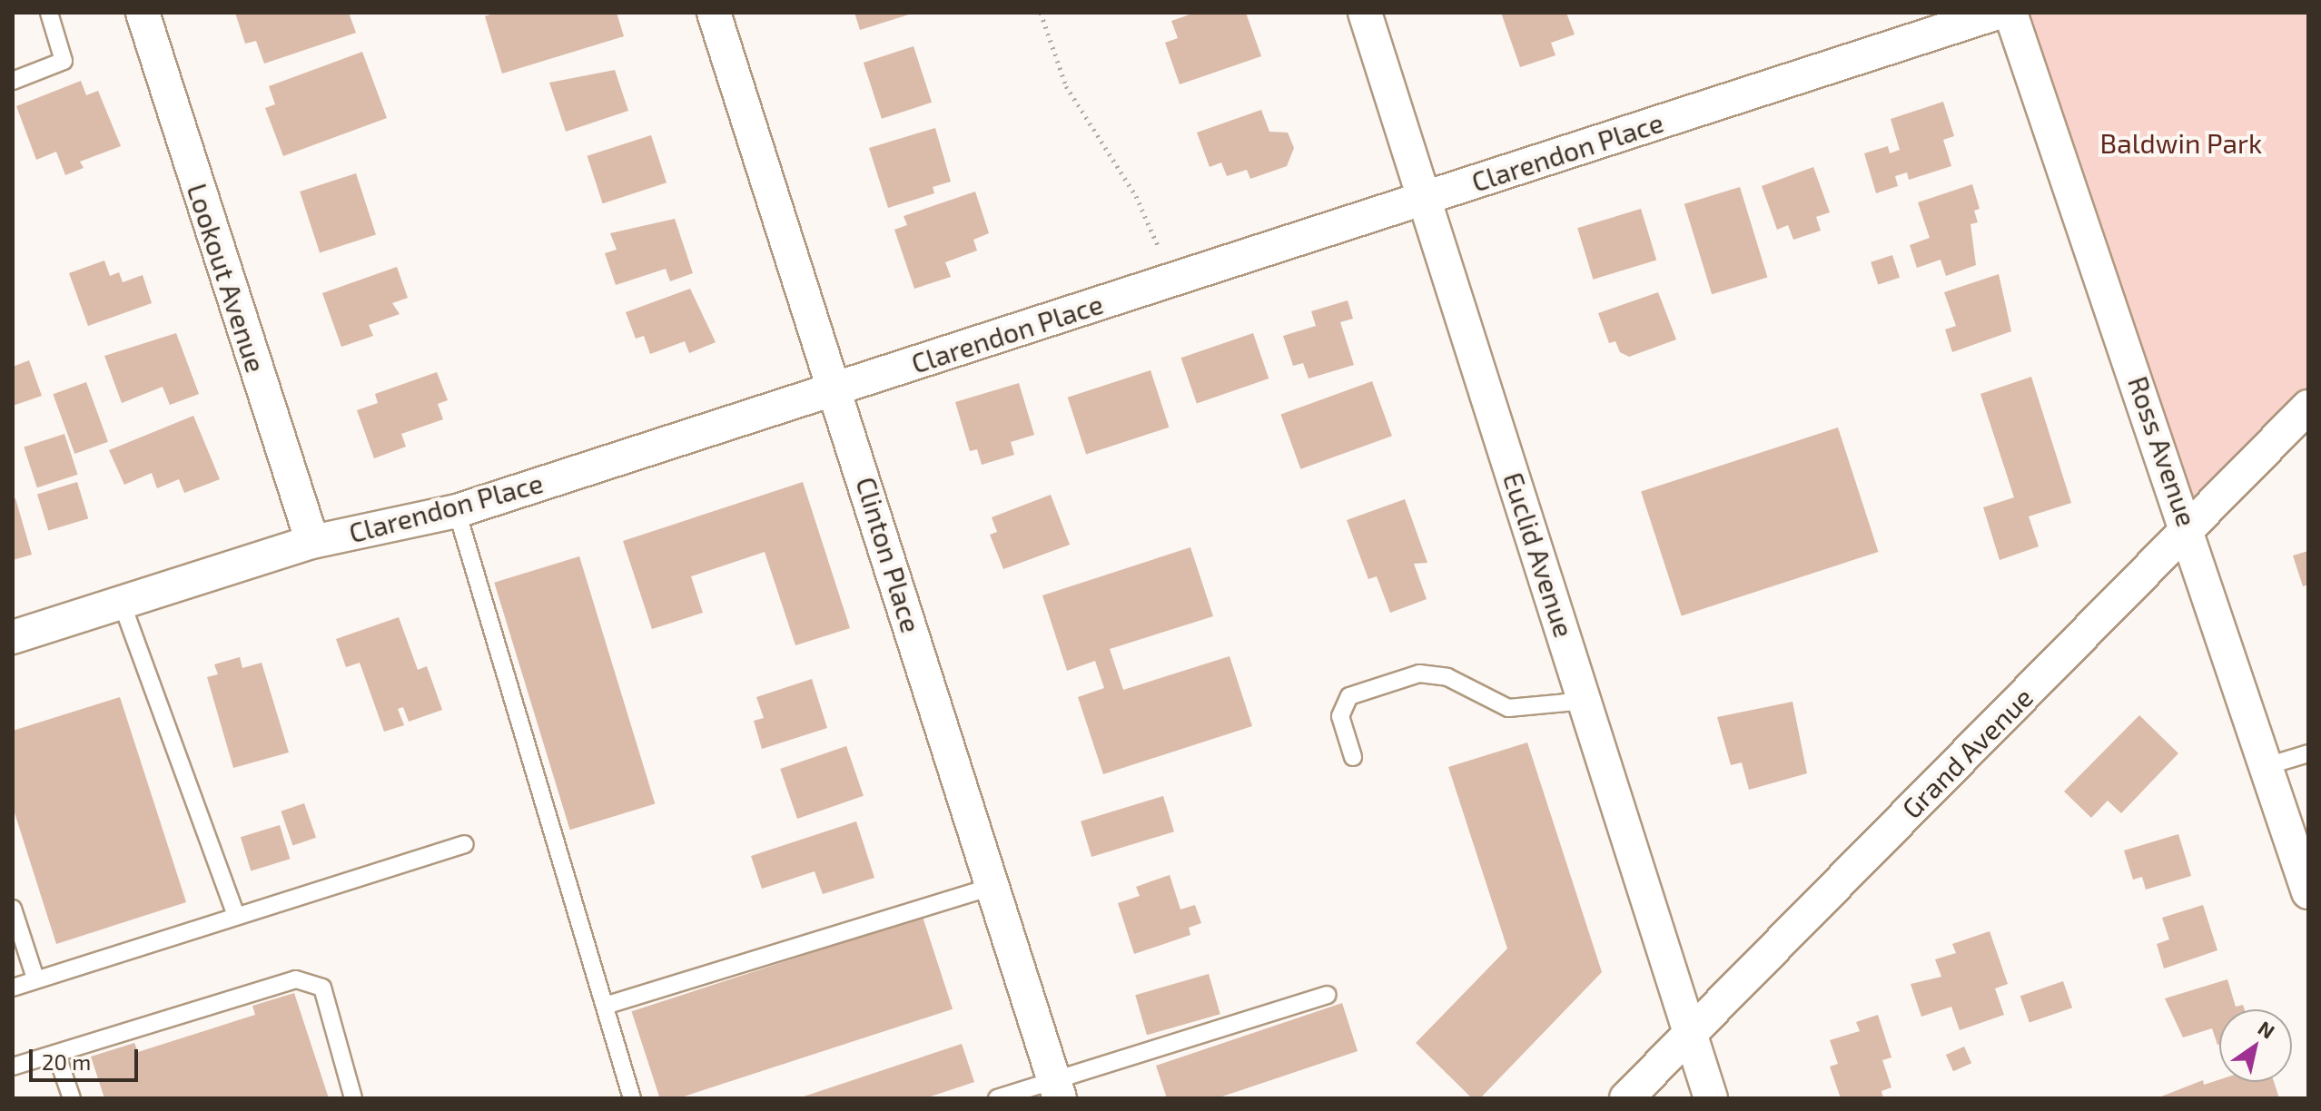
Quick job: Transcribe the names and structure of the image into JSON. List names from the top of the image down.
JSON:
{
  "streets": {
    "street": [
      "Clarendon Place",
      "Lookout Avenue",
      "Ross Avenue",
      "Clinton Place",
      "Euclid Avenue",
      "Grand Avenue"
    ]
  },
  "crossings": [
    ["Clarendon Place", "Lookout Avenue"],
    ["Clarendon Place", "Clinton Place"],
    ["Clarendon Place", "Euclid Avenue"],
    ["Ross Avenue", "Grand Avenue"],
    ["Euclid Avenue", "Grand Avenue"]
  ],
  "parks": ["Baldwin Park"],
  "scale_bar": "20 m",
  "north": "top right"
}
